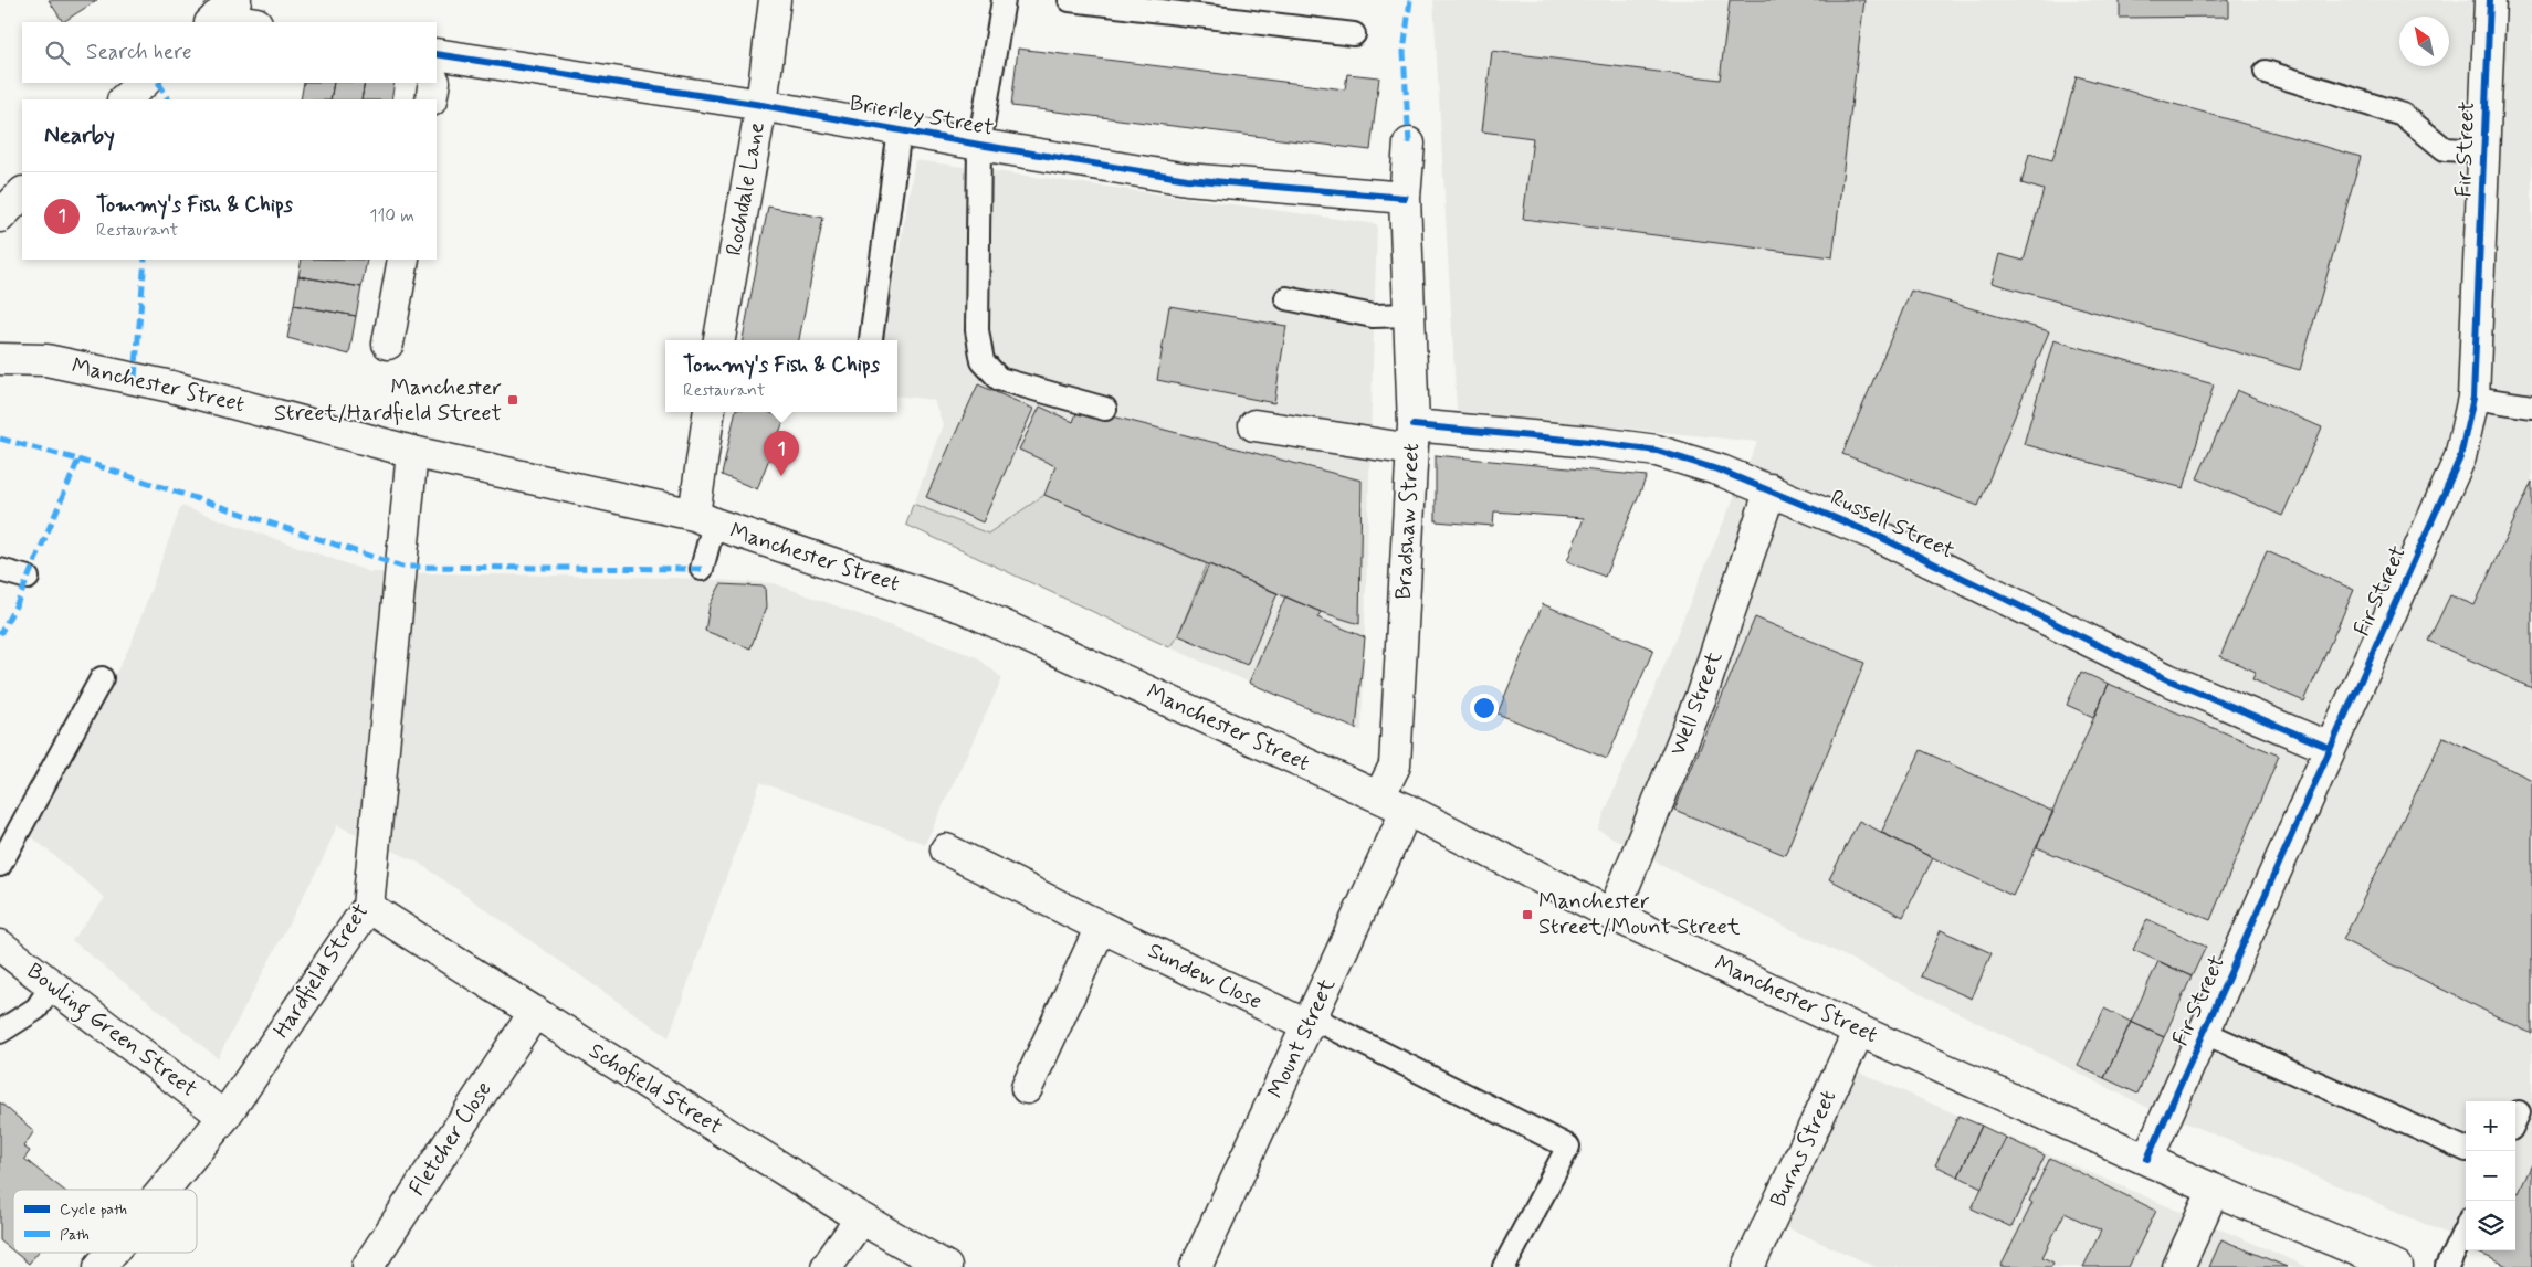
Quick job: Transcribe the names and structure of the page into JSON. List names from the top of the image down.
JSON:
{
  "streets": {
    "street": [
      "Brierley Street",
      "Fir Street",
      "Rochdale Lane",
      "Manchester Street",
      "Bradshaw Street",
      "Russell Street",
      "Well Street",
      "Hardfield Street",
      "Sundew Close",
      "Bowling Green Street",
      "Mount Street",
      "Schofield Street",
      "Fletcher Close",
      "Burns Street"
    ]
  },
  "crossings": [
    ["Brierley Street", "Rochdale Lane"],
    ["Brierley Street", "Bradshaw Street"],
    ["Fir Street", "Manchester Street"],
    ["Fir Street", "Russell Street"],
    ["Manchester Street", "Bradshaw Street"],
    ["Manchester Street", "Well Street"],
    ["Manchester Street", "Hardfield Street"],
    ["Manchester Street", "Mount Street"],
    ["Manchester Street", "Burns Street"],
    ["Bradshaw Street", "Russell Street"],
    ["Russell Street", "Well Street"],
    ["Hardfield Street", "Bowling Green Street"],
    ["Hardfield Street", "Schofield Street"],
    ["Sundew Close", "Mount Street"],
    ["Schofield Street", "Fletcher Close"]
  ],
  "places": {
    "transit": ["Manchester Street/Hardfield Street", "Manchester Street/Mount Street"]
  },
  "legend": ["Cycle path", "Path"],
  "north": "top left",
  "page": {
    "search": "Search here",
    "heading": "Nearby",
    "list": [
      {
        "mark": "1",
        "name": "Tommy's Fish & Chips",
        "note": "Restaurant",
        "value": "110 m"
      }
    ],
    "popup": ["Tommy's Fish & Chips", "Restaurant"],
    "pins": "1",
    "map_buttons": ["+", "−"]
  }
}
